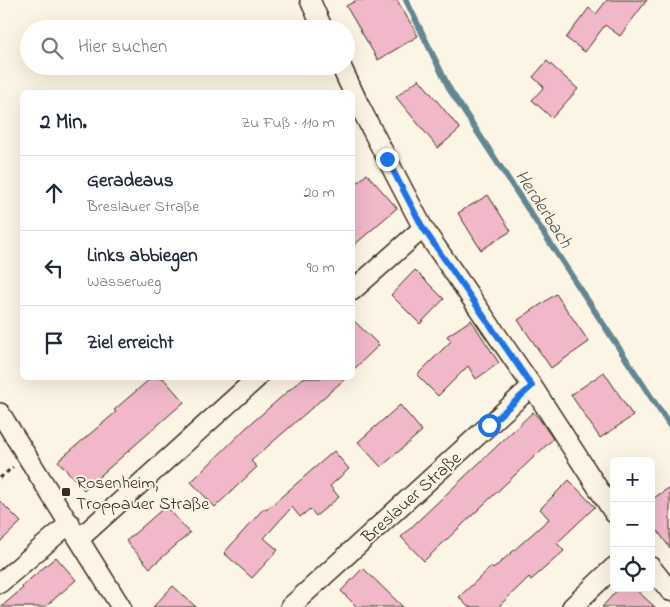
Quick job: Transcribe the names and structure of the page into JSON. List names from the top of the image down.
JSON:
{
  "streets": {
    "street": ["Breslauer Straße"]
  },
  "water": ["Herderbach"],
  "places": {
    "transit": ["Rosenheim, Troppauer Straße"]
  },
  "page": {
    "search": "Hier suchen",
    "heading": ["2 Min.", "Zu Fuß · 110 m"],
    "list": [
      ["Geradeaus", "Breslauer Straße", "20 m"],
      ["Links abbiegen", "Wasserweg", "90 m"],
      "Ziel erreicht"
    ],
    "map_buttons": ["+", "−"]
  }
}
